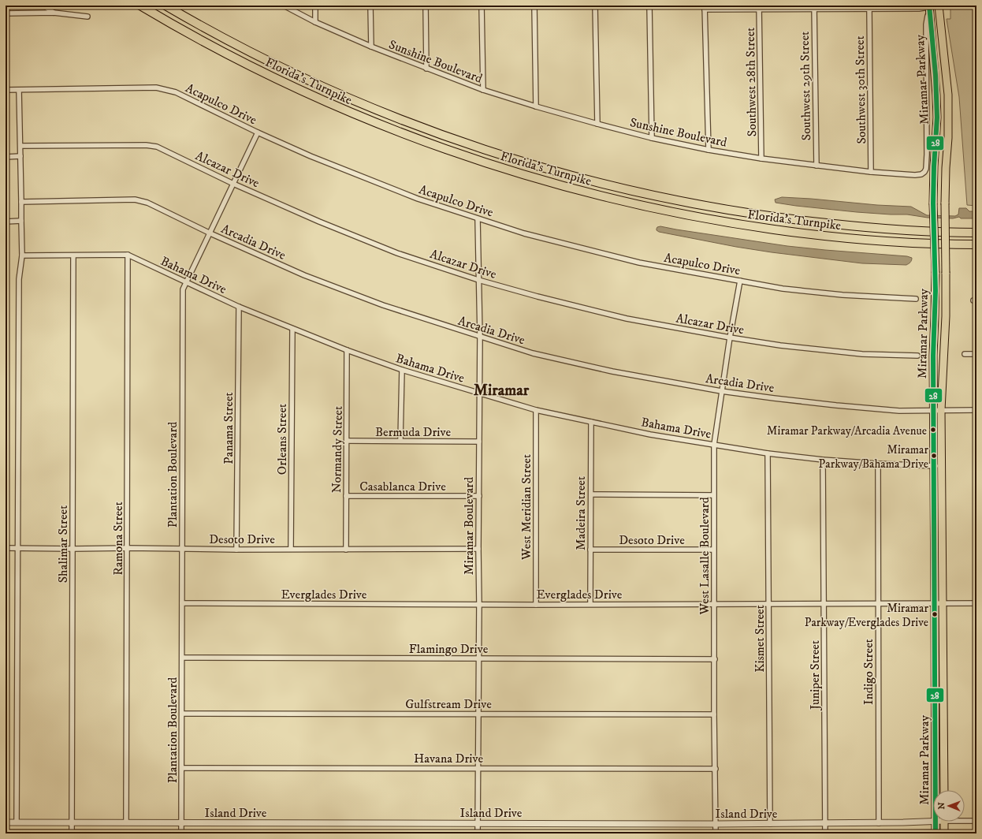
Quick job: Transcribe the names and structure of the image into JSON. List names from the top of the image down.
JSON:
{
  "streets": {
    "highway": ["Florida's Turnpike"],
    "main road": ["Miramar Parkway"],
    "street": [
      "Sunshine Boulevard",
      "Southwest 28th Street",
      "Southwest 29th Street",
      "Southwest 30th Street",
      "Acapulco Drive",
      "Alcazar Drive",
      "Arcadia Drive",
      "Bahama Drive",
      "Panama Street",
      "Bermuda Drive",
      "Orleans Street",
      "Normandy Street",
      "Plantation Boulevard",
      "Casablanca Drive",
      "West Meridian Street",
      "Madeira Street",
      "Miramar Boulevard",
      "Ramona Street",
      "Desoto Drive",
      "Shalimar Street",
      "West Lasalle Boulevard",
      "Everglades Drive",
      "Kismet Street",
      "Flamingo Drive",
      "Indigo Street",
      "Juniper Street",
      "Gulfstream Drive",
      "Havana Drive",
      "Island Drive"
    ]
  },
  "crossings": [
    ["Sunshine Boulevard", "Miramar Parkway"],
    ["Sunshine Boulevard", "Southwest 28th Street"],
    ["Sunshine Boulevard", "Southwest 29th Street"],
    ["Sunshine Boulevard", "Southwest 30th Street"],
    ["Miramar Parkway", "Arcadia Drive"],
    ["Miramar Parkway", "Bahama Drive"],
    ["Miramar Parkway", "Everglades Drive"],
    ["Miramar Parkway", "Island Drive"],
    ["Acapulco Drive", "Plantation Boulevard"],
    ["Acapulco Drive", "Miramar Boulevard"],
    ["Acapulco Drive", "West Lasalle Boulevard"],
    ["Alcazar Drive", "Plantation Boulevard"],
    ["Alcazar Drive", "Miramar Boulevard"],
    ["Alcazar Drive", "West Lasalle Boulevard"],
    ["Arcadia Drive", "Plantation Boulevard"],
    ["Arcadia Drive", "Miramar Boulevard"],
    ["Arcadia Drive", "West Lasalle Boulevard"],
    ["Bahama Drive", "Panama Street"],
    ["Bahama Drive", "Orleans Street"],
    ["Bahama Drive", "Normandy Street"],
    ["Bahama Drive", "Plantation Boulevard"],
    ["Bahama Drive", "West Meridian Street"],
    ["Bahama Drive", "Madeira Street"],
    ["Bahama Drive", "Miramar Boulevard"],
    ["Bahama Drive", "Ramona Street"],
    ["Bahama Drive", "Shalimar Street"],
    ["Bahama Drive", "West Lasalle Boulevard"],
    ["Bahama Drive", "Kismet Street"],
    ["Bahama Drive", "Indigo Street"],
    ["Bahama Drive", "Juniper Street"],
    ["Panama Street", "Desoto Drive"],
    ["Bermuda Drive", "Normandy Street"],
    ["Bermuda Drive", "Miramar Boulevard"],
    ["Orleans Street", "Desoto Drive"],
    ["Normandy Street", "Casablanca Drive"],
    ["Normandy Street", "Desoto Drive"],
    ["Plantation Boulevard", "Desoto Drive"],
    ["Plantation Boulevard", "Everglades Drive"],
    ["Plantation Boulevard", "Flamingo Drive"],
    ["Plantation Boulevard", "Gulfstream Drive"],
    ["Plantation Boulevard", "Havana Drive"],
    ["Plantation Boulevard", "Island Drive"],
    ["Casablanca Drive", "Miramar Boulevard"],
    ["West Meridian Street", "Everglades Drive"],
    ["Madeira Street", "Desoto Drive"],
    ["Madeira Street", "Everglades Drive"],
    ["Miramar Boulevard", "Desoto Drive"],
    ["Miramar Boulevard", "Everglades Drive"],
    ["Miramar Boulevard", "Flamingo Drive"],
    ["Miramar Boulevard", "Gulfstream Drive"],
    ["Miramar Boulevard", "Havana Drive"],
    ["Miramar Boulevard", "Island Drive"],
    ["Ramona Street", "Desoto Drive"],
    ["Ramona Street", "Island Drive"],
    ["Desoto Drive", "Shalimar Street"],
    ["Desoto Drive", "West Lasalle Boulevard"],
    ["Shalimar Street", "Island Drive"],
    ["West Lasalle Boulevard", "Everglades Drive"],
    ["West Lasalle Boulevard", "Flamingo Drive"],
    ["West Lasalle Boulevard", "Gulfstream Drive"],
    ["West Lasalle Boulevard", "Havana Drive"],
    ["West Lasalle Boulevard", "Island Drive"],
    ["Everglades Drive", "Kismet Street"],
    ["Everglades Drive", "Indigo Street"],
    ["Everglades Drive", "Juniper Street"],
    ["Kismet Street", "Island Drive"],
    ["Indigo Street", "Island Drive"],
    ["Juniper Street", "Island Drive"]
  ],
  "districts": ["Miramar"],
  "places": ["Miramar Parkway/Arcadia Avenue", "Miramar Parkway/Bahama Drive", "Miramar Parkway/Everglades Drive"],
  "lines": ["transit line 28"],
  "north": "left"
}
